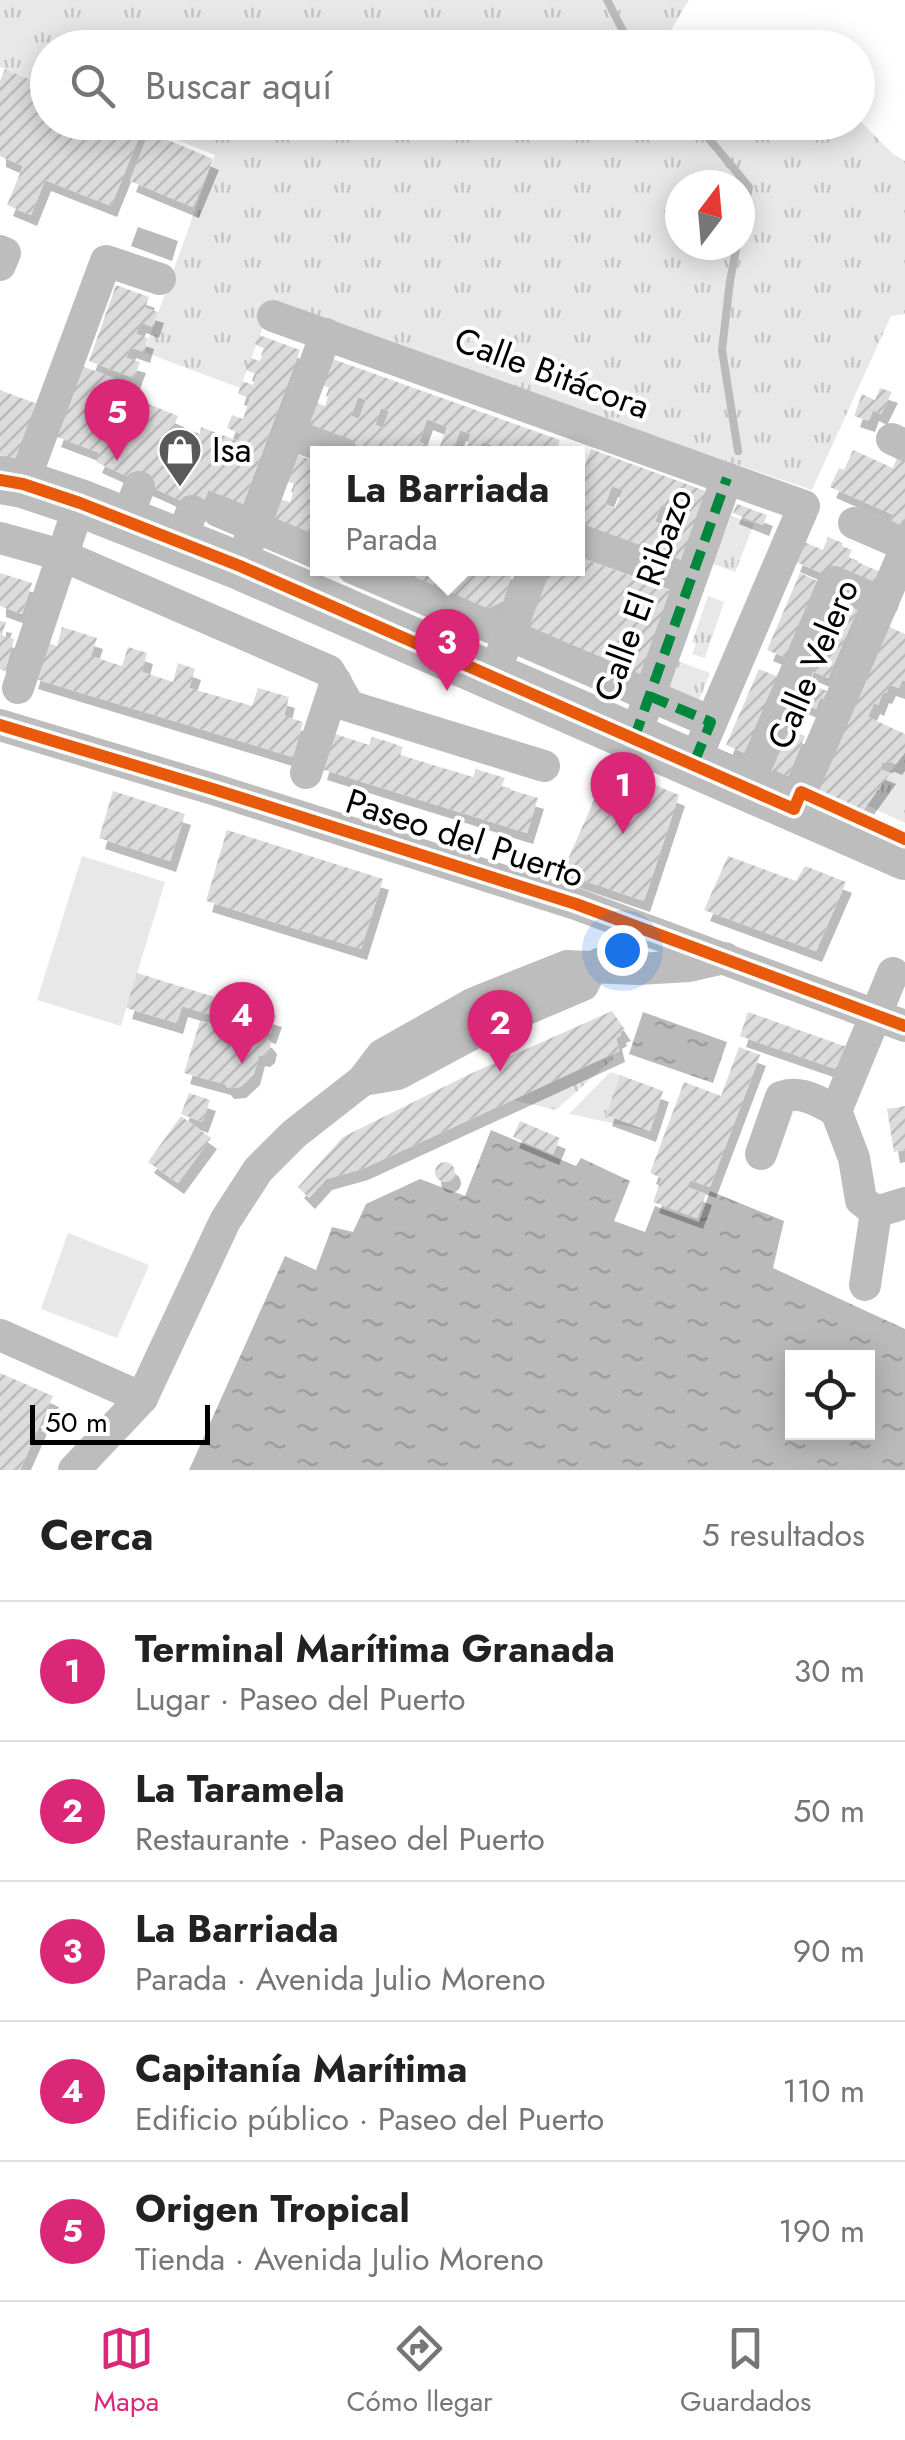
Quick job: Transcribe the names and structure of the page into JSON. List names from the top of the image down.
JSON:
{
  "streets": {
    "street": [
      "Calle Bitácora",
      "Calle El Ribazo",
      "Calle Velero",
      "Paseo del Puerto"
    ]
  },
  "crossings": [
    ["Calle Bitácora", "Calle El Ribazo"]
  ],
  "places": {
    "shop": ["Isa"]
  },
  "scale_bar": "50 m",
  "north": "top",
  "page": {
    "search": "Buscar aquí",
    "pins": [
      "5",
      "3",
      "1",
      "4",
      "2"
    ],
    "popup": ["La Barriada", "Parada"],
    "scale": "50 m",
    "heading": ["Cerca", "5 resultados"],
    "list": [
      {
        "mark": "1",
        "name": "Terminal Marítima Granada",
        "note": "Lugar · Paseo del Puerto",
        "value": "30 m"
      },
      {
        "mark": "2",
        "name": "La Taramela",
        "note": "Restaurante · Paseo del Puerto",
        "value": "50 m"
      },
      {
        "mark": "3",
        "name": "La Barriada",
        "note": "Parada · Avenida Julio Moreno",
        "value": "90 m"
      },
      {
        "mark": "4",
        "name": "Capitanía Marítima",
        "note": "Edificio público · Paseo del Puerto",
        "value": "110 m"
      },
      {
        "mark": "5",
        "name": "Origen Tropical",
        "note": "Tienda · Avenida Julio Moreno",
        "value": "190 m"
      }
    ],
    "nav": ["Mapa", "Cómo llegar", "Guardados"]
  }
}
